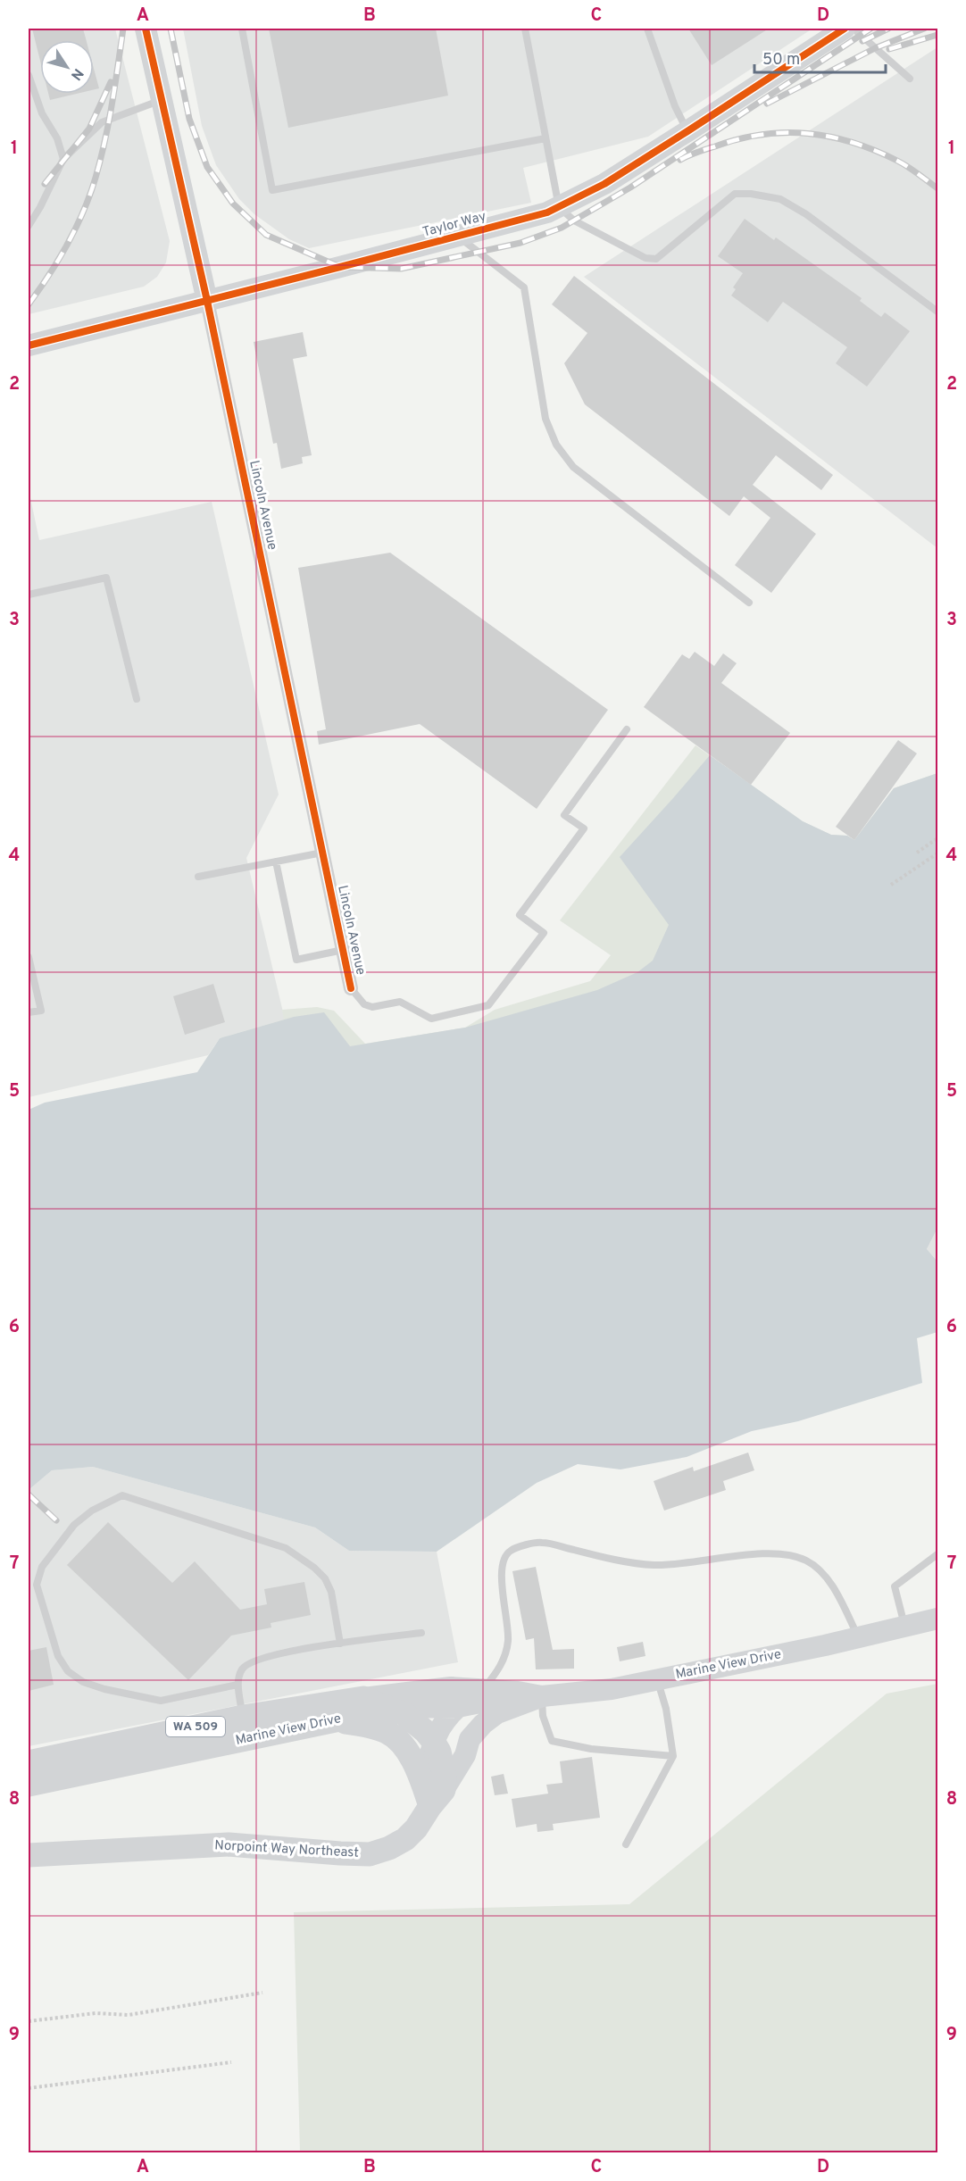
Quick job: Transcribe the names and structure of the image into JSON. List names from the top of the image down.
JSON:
{
  "streets": {
    "main road": ["Marine View Drive", "WA 509", "Norpoint Way Northeast"],
    "street": ["Taylor Way", "Lincoln Avenue"]
  },
  "crossings": [
    ["Taylor Way", "Lincoln Avenue"]
  ],
  "scale_bar": "50 m",
  "north": "bottom right",
  "grid": {
    "columns": [
      "A",
      "B",
      "C",
      "D"
    ],
    "rows": [
      "1",
      "2",
      "3",
      "4",
      "5",
      "6",
      "7",
      "8",
      "9"
    ]
  }
}
